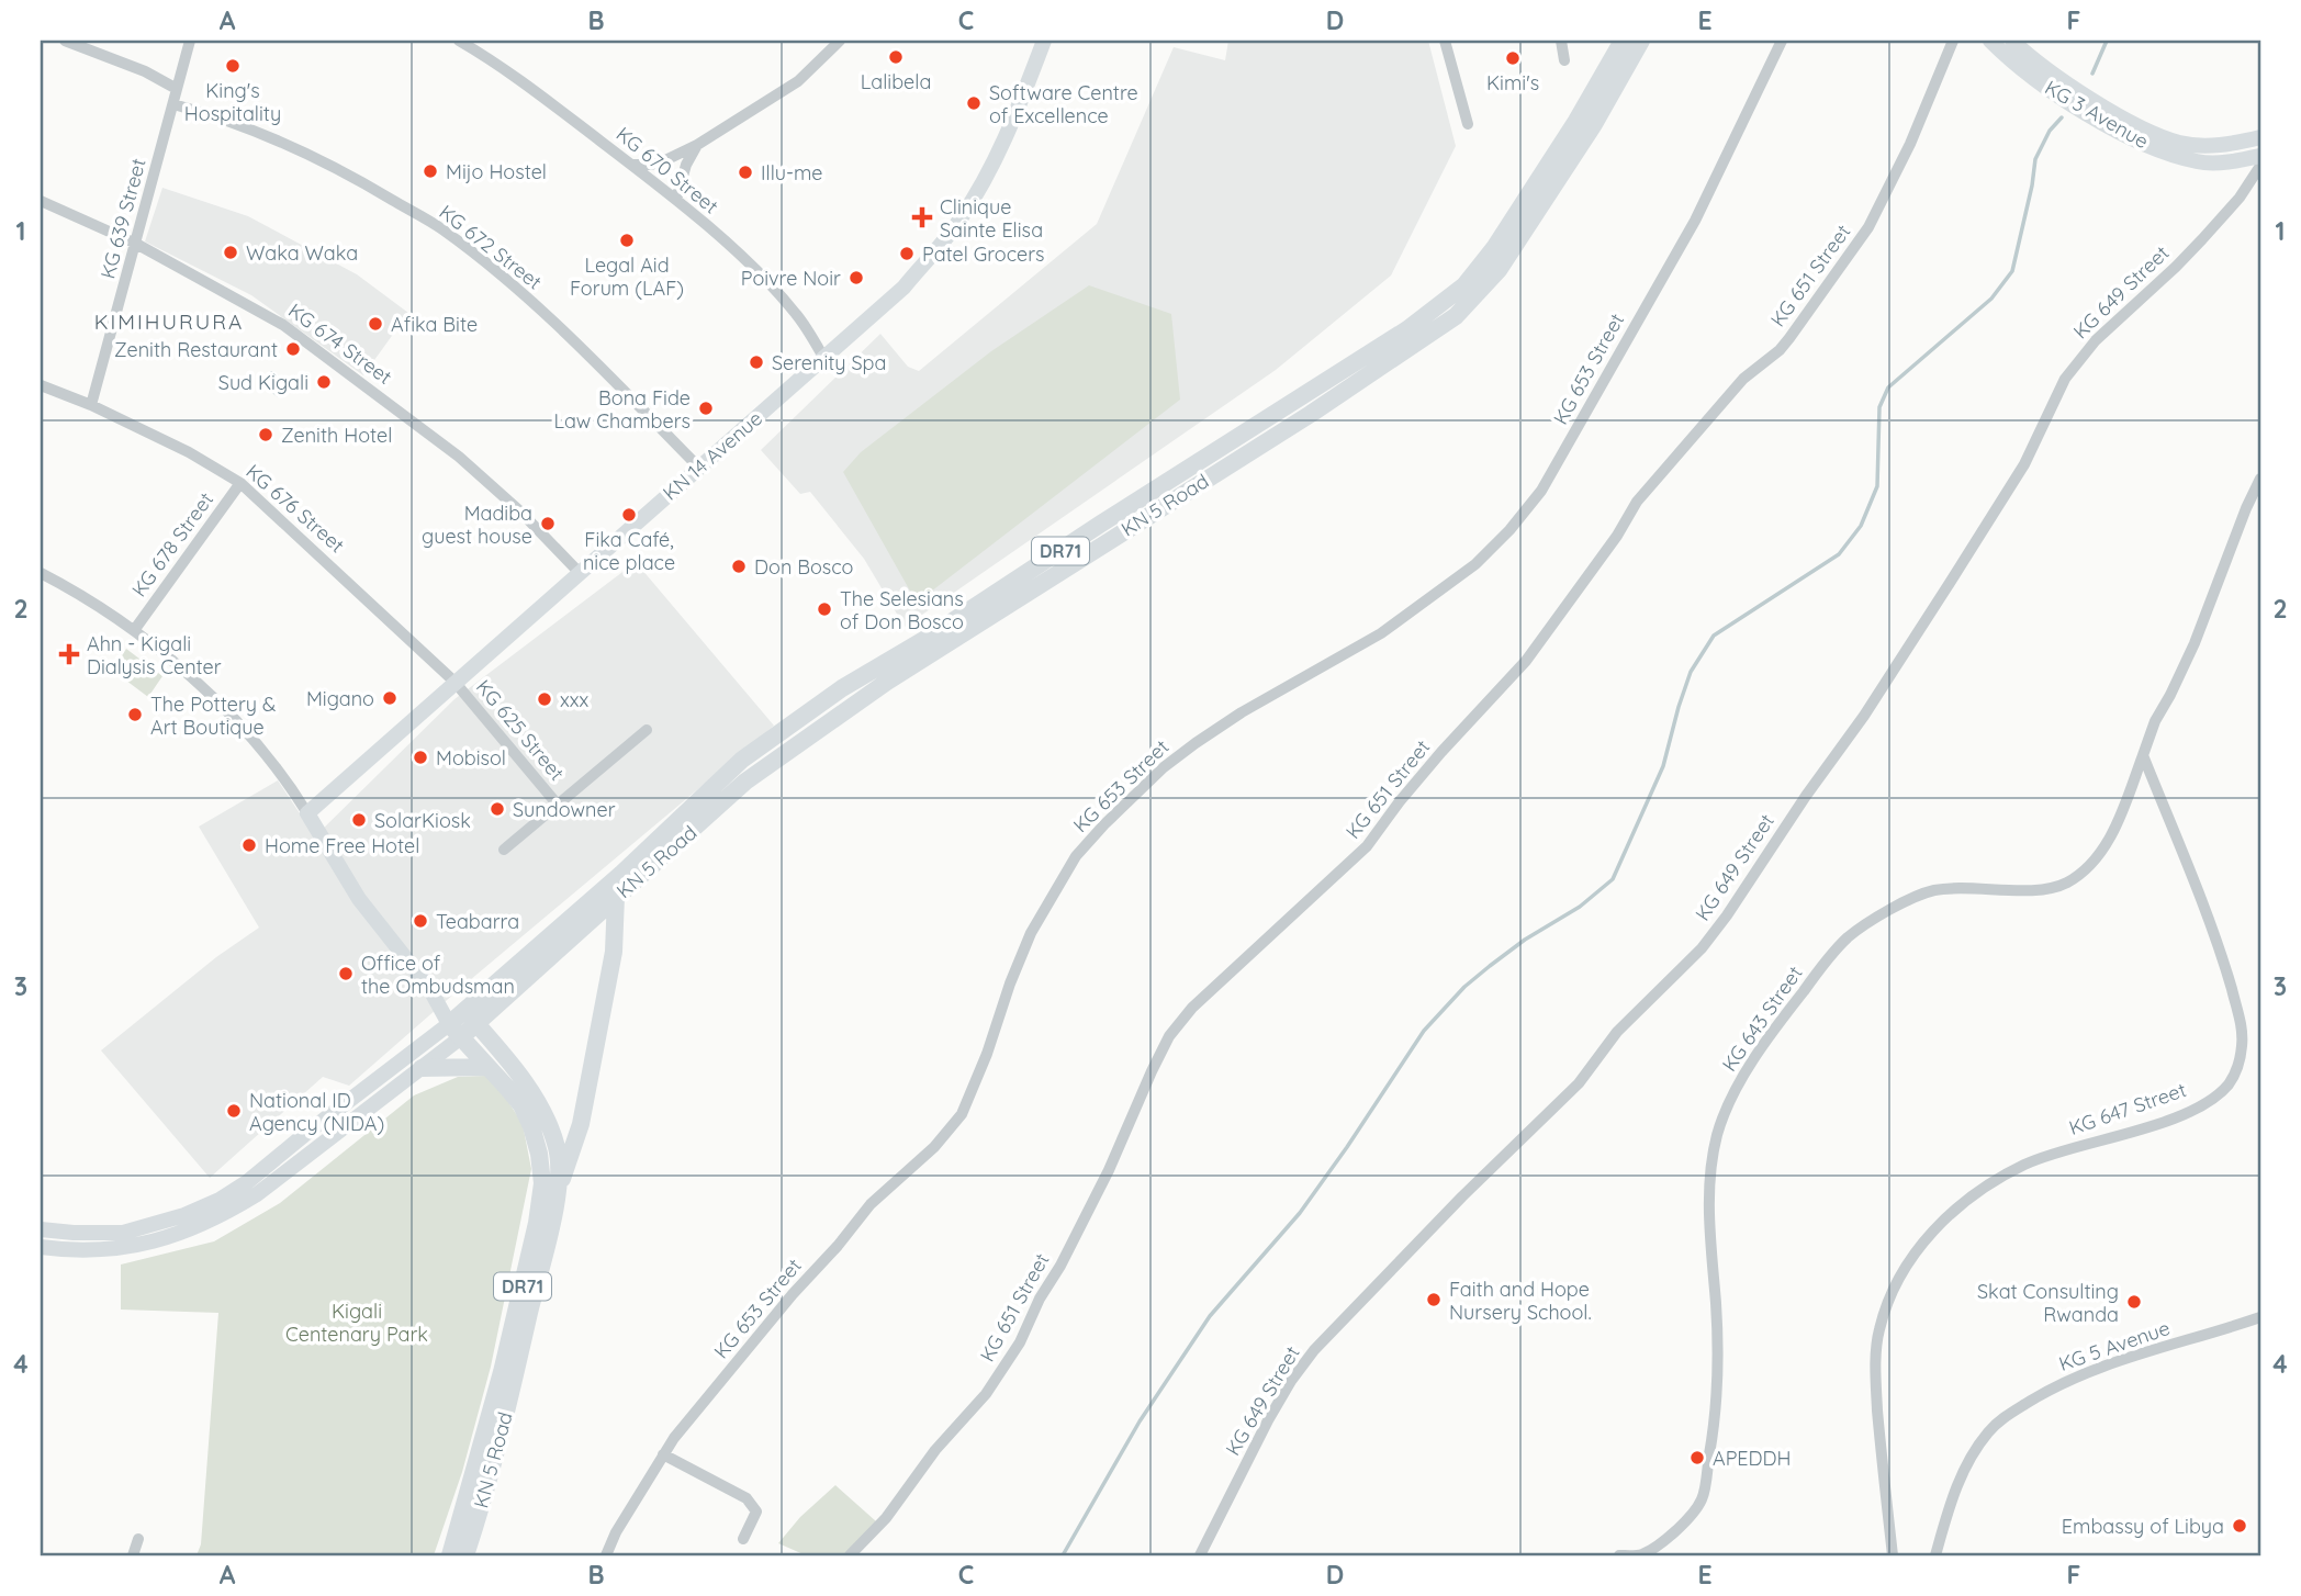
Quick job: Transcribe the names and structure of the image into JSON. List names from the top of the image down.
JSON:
{
  "streets": {
    "main road": [
      "KG 3 Avenue",
      "KN 14 Avenue",
      "KN 5 Road",
      "DR71"
    ],
    "street": [
      "KG 670 Street",
      "KG 639 Street",
      "KG 672 Street",
      "KG 651 Street",
      "KG 649 Street",
      "KG 674 Street",
      "KG 653 Street",
      "KG 676 Street",
      "KG 678 Street",
      "KG 625 Street",
      "KG 643 Street",
      "KG 647 Street",
      "KG 5 Avenue"
    ]
  },
  "crossings": [
    ["KG 670 Street", "KN 14 Avenue"],
    ["KG 639 Street", "KG 672 Street"],
    ["KG 639 Street", "KG 674 Street"],
    ["KG 639 Street", "KG 676 Street"],
    ["KG 672 Street", "KN 14 Avenue"],
    ["KG 674 Street", "KN 14 Avenue"],
    ["KN 14 Avenue", "KG 676 Street"],
    ["KN 14 Avenue", "KG 625 Street"],
    ["KG 676 Street", "KG 678 Street"],
    ["KG 676 Street", "KG 625 Street"],
    ["KG 643 Street", "KG 647 Street"]
  ],
  "districts": ["KIMIHURURA"],
  "parks": ["Kigali Centenary Park"],
  "places": {
    "other": [
      "Lalibela",
      "Kimi's",
      "King's Hospitality",
      "Software Centre of Excellence",
      "Mijo Hostel",
      "Illu-me",
      "Legal Aid Forum (LAF)",
      "Waka Waka",
      "Patel Grocers",
      "Poivre Noir",
      "Afika Bite",
      "Zenith Restaurant",
      "Serenity Spa",
      "Sud Kigali",
      "Bona Fide Law Chambers",
      "Zenith Hotel",
      "Fika Café, nice place",
      "Madiba guest house",
      "Don Bosco",
      "The Selesians of Don Bosco",
      "Migano",
      "xxx",
      "The Pottery & Art Boutique",
      "Mobisol",
      "Sundowner",
      "SolarKiosk",
      "Home Free Hotel",
      "Teabarra",
      "Office of the Ombudsman",
      "National ID Agency (NIDA)",
      "Faith and Hope Nursery School.",
      "Skat Consulting Rwanda",
      "APEDDH",
      "Embassy of Libya"
    ],
    "health": ["Clinique Sainte Elisa", "Ahn - Kigali Dialysis Center"]
  },
  "grid": {
    "columns": [
      "A",
      "B",
      "C",
      "D",
      "E",
      "F"
    ],
    "rows": [
      "1",
      "2",
      "3",
      "4"
    ]
  }
}
